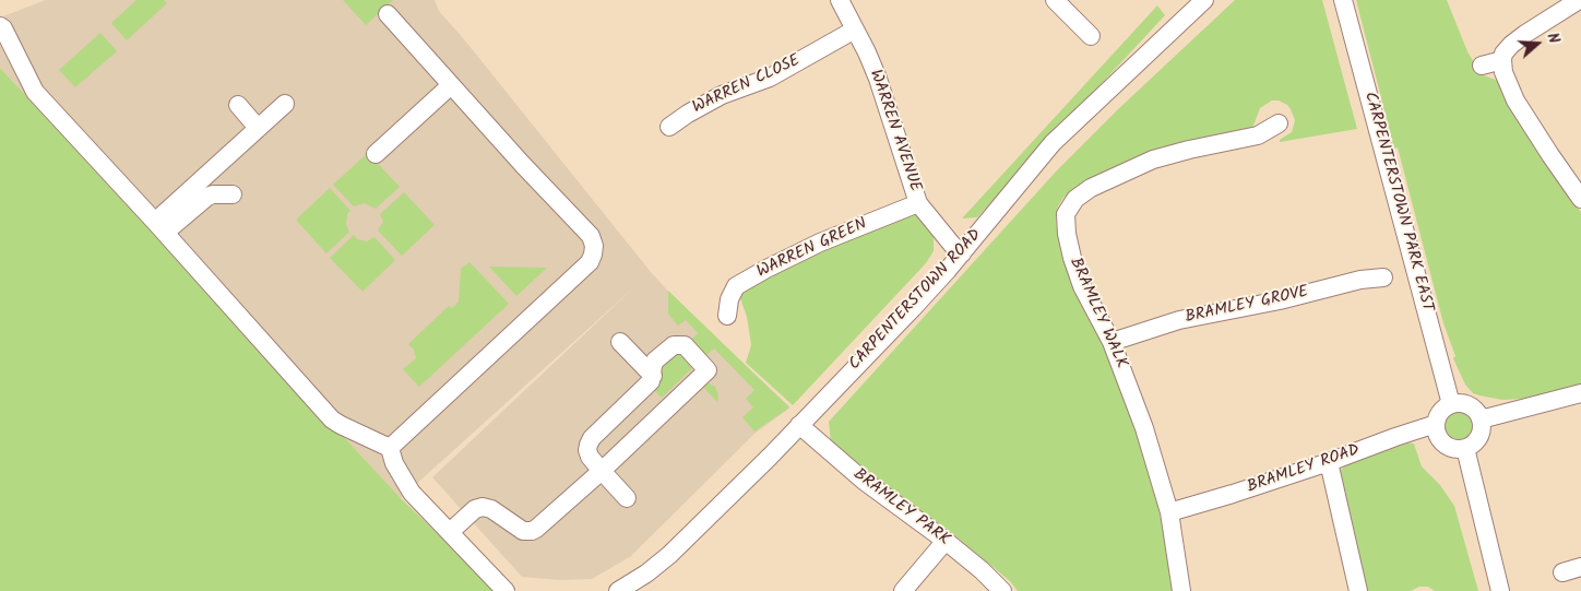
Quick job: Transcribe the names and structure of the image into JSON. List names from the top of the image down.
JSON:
{
  "streets": {
    "street": [
      "WARREN CLOSE",
      "WARREN AVENUE",
      "CARPENTERSTOWN PARK EAST",
      "WARREN GREEN",
      "CARPENTERSTOWN ROAD",
      "BRAMLEY GROVE",
      "BRAMLEY WALK",
      "BRAMLEY ROAD",
      "BRAMLEY PARK"
    ]
  },
  "crossings": [
    ["WARREN CLOSE", "WARREN AVENUE"],
    ["WARREN AVENUE", "WARREN GREEN"],
    ["WARREN AVENUE", "CARPENTERSTOWN ROAD"],
    ["CARPENTERSTOWN PARK EAST", "BRAMLEY ROAD"],
    ["CARPENTERSTOWN ROAD", "BRAMLEY PARK"],
    ["BRAMLEY GROVE", "BRAMLEY WALK"],
    ["BRAMLEY WALK", "BRAMLEY ROAD"]
  ],
  "north": "right"
}
